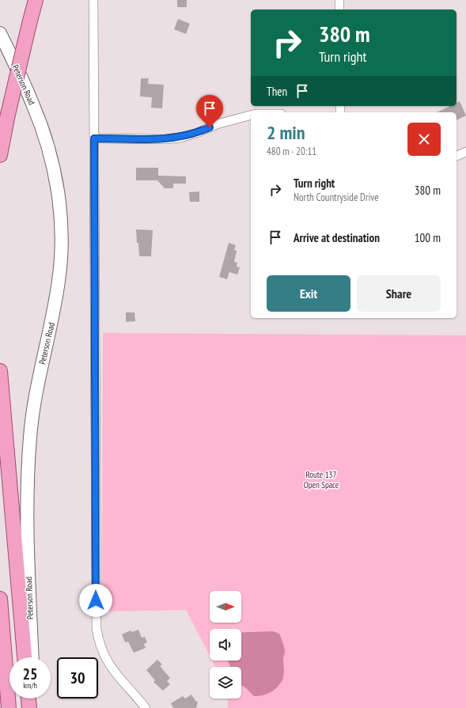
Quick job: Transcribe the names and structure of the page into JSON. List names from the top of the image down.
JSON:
{
  "streets": {
    "main road": ["Peterson Road"]
  },
  "parks": ["Route 137 Open Space"],
  "north": "right",
  "page": {
    "turn": ["380 m", "Turn right"],
    "then": "Then",
    "heading": ["2 min", "480 m · 20:11"],
    "list": [
      {
        "name": "Turn right",
        "note": "North Countryside Drive",
        "value": "380 m"
      },
      {
        "name": "Arrive at destination",
        "value": "100 m"
      }
    ],
    "buttons": ["Exit", "Share"],
    "speed": "25 km/h",
    "limit": "30"
  }
}
